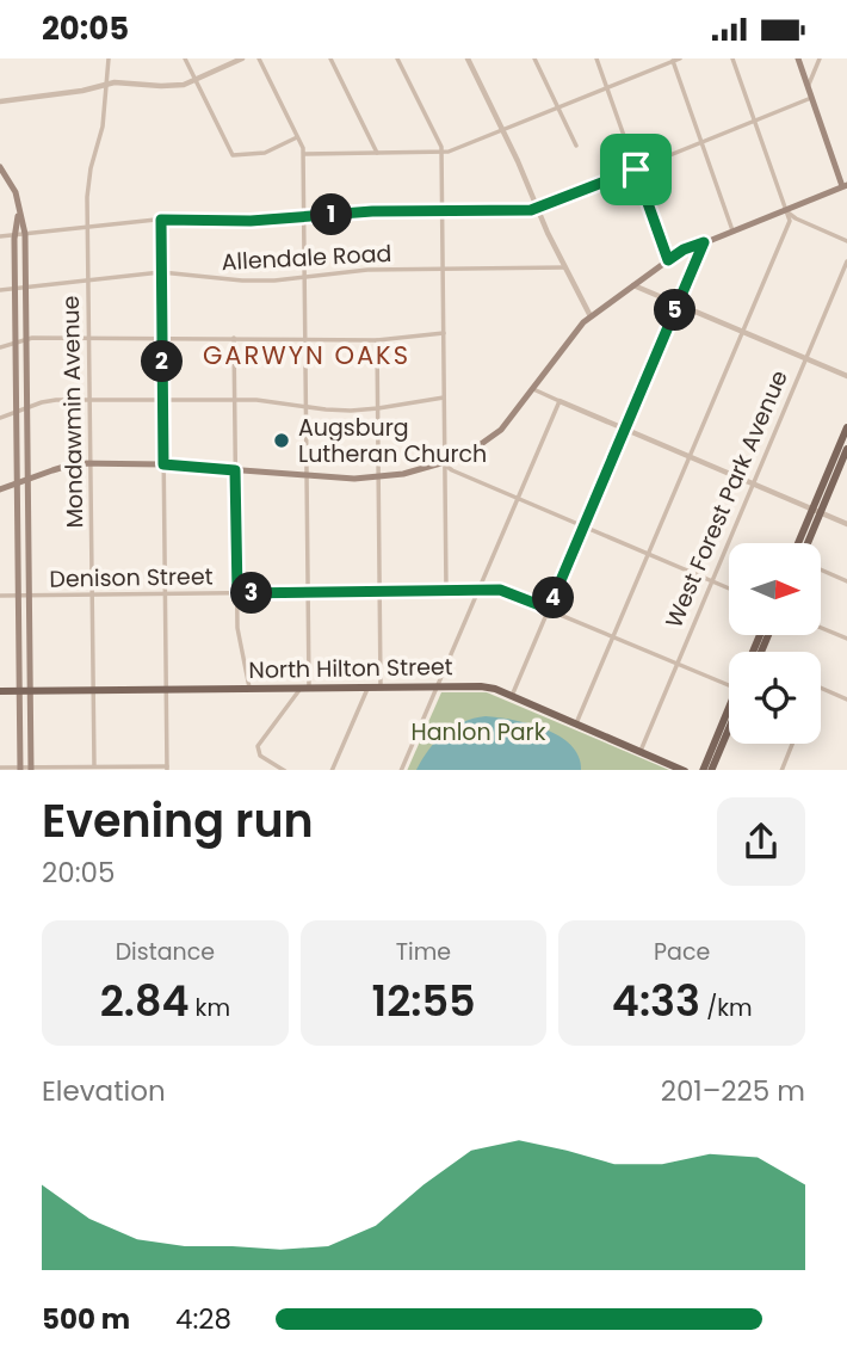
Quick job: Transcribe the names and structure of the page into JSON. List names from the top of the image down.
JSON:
{
  "streets": {
    "main road": ["North Hilton Street"],
    "street": [
      "Allendale Road",
      "Mondawmin Avenue",
      "West Forest Park Avenue",
      "Denison Street"
    ]
  },
  "crossings": [
    ["Allendale Road", "Mondawmin Avenue"],
    ["Mondawmin Avenue", "Denison Street"],
    ["Mondawmin Avenue", "North Hilton Street"],
    ["West Forest Park Avenue", "Denison Street"],
    ["West Forest Park Avenue", "North Hilton Street"]
  ],
  "districts": ["GARWYN OAKS"],
  "parks": ["Hanlon Park"],
  "places": ["Augsburg Lutheran Church"],
  "north": "right",
  "page": {
    "status": "20:05",
    "pins": [
      "1",
      "5",
      "2",
      "3",
      "4"
    ],
    "heading": ["Evening run", "20:05"],
    "stats": [
      ["Distance", "2.84 km"],
      ["Time", "12:55"],
      ["Pace", "4:33 /km"]
    ],
    "chart": ["Elevation", "201–225 m"],
    "list": [
      {
        "name": "500 m",
        "note": "4:28"
      }
    ]
  }
}
